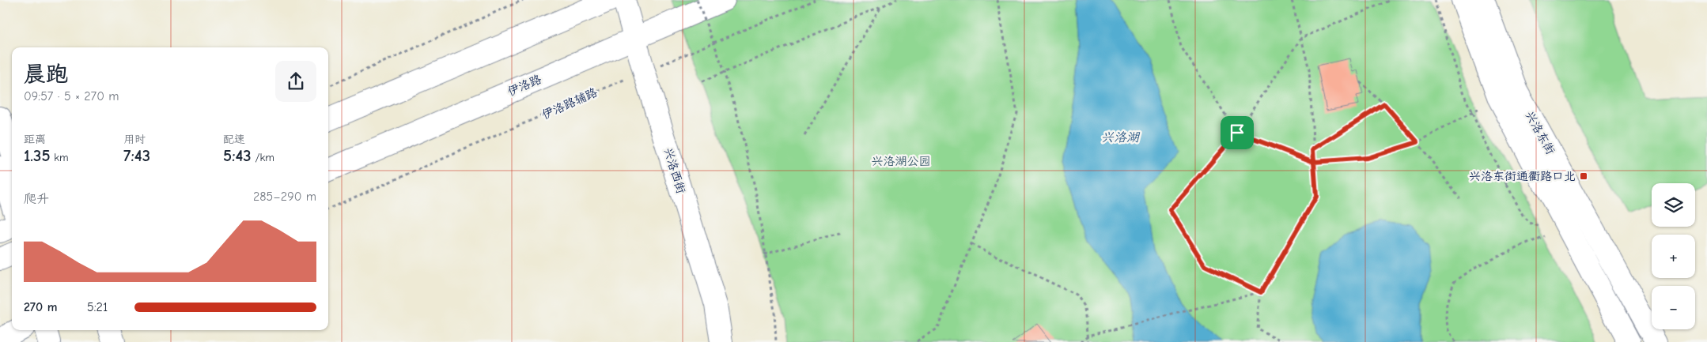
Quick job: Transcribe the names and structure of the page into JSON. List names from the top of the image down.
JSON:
{
  "streets": {
    "street": ["伊洛路", "兴洛东街", "兴洛西街"],
    "path": ["伊洛路辅路"]
  },
  "crossings": [
    ["伊洛路", "兴洛西街"],
    ["伊洛路辅路", "兴洛西街"]
  ],
  "water": ["兴洛湖"],
  "parks": ["兴洛湖公园"],
  "places": {
    "transit": ["兴洛东街通衢路口北"]
  },
  "page": {
    "heading": ["晨跑", "09:57 · 5 × 270 m"],
    "stats": [
      ["距离", "1.35 km"],
      ["用时", "7:43"],
      ["配速", "5:43 /km"]
    ],
    "chart": ["爬升", "285–290 m"],
    "map_buttons": ["+", "−"],
    "list": [
      {
        "name": "270 m",
        "note": "5:21"
      }
    ]
  }
}
